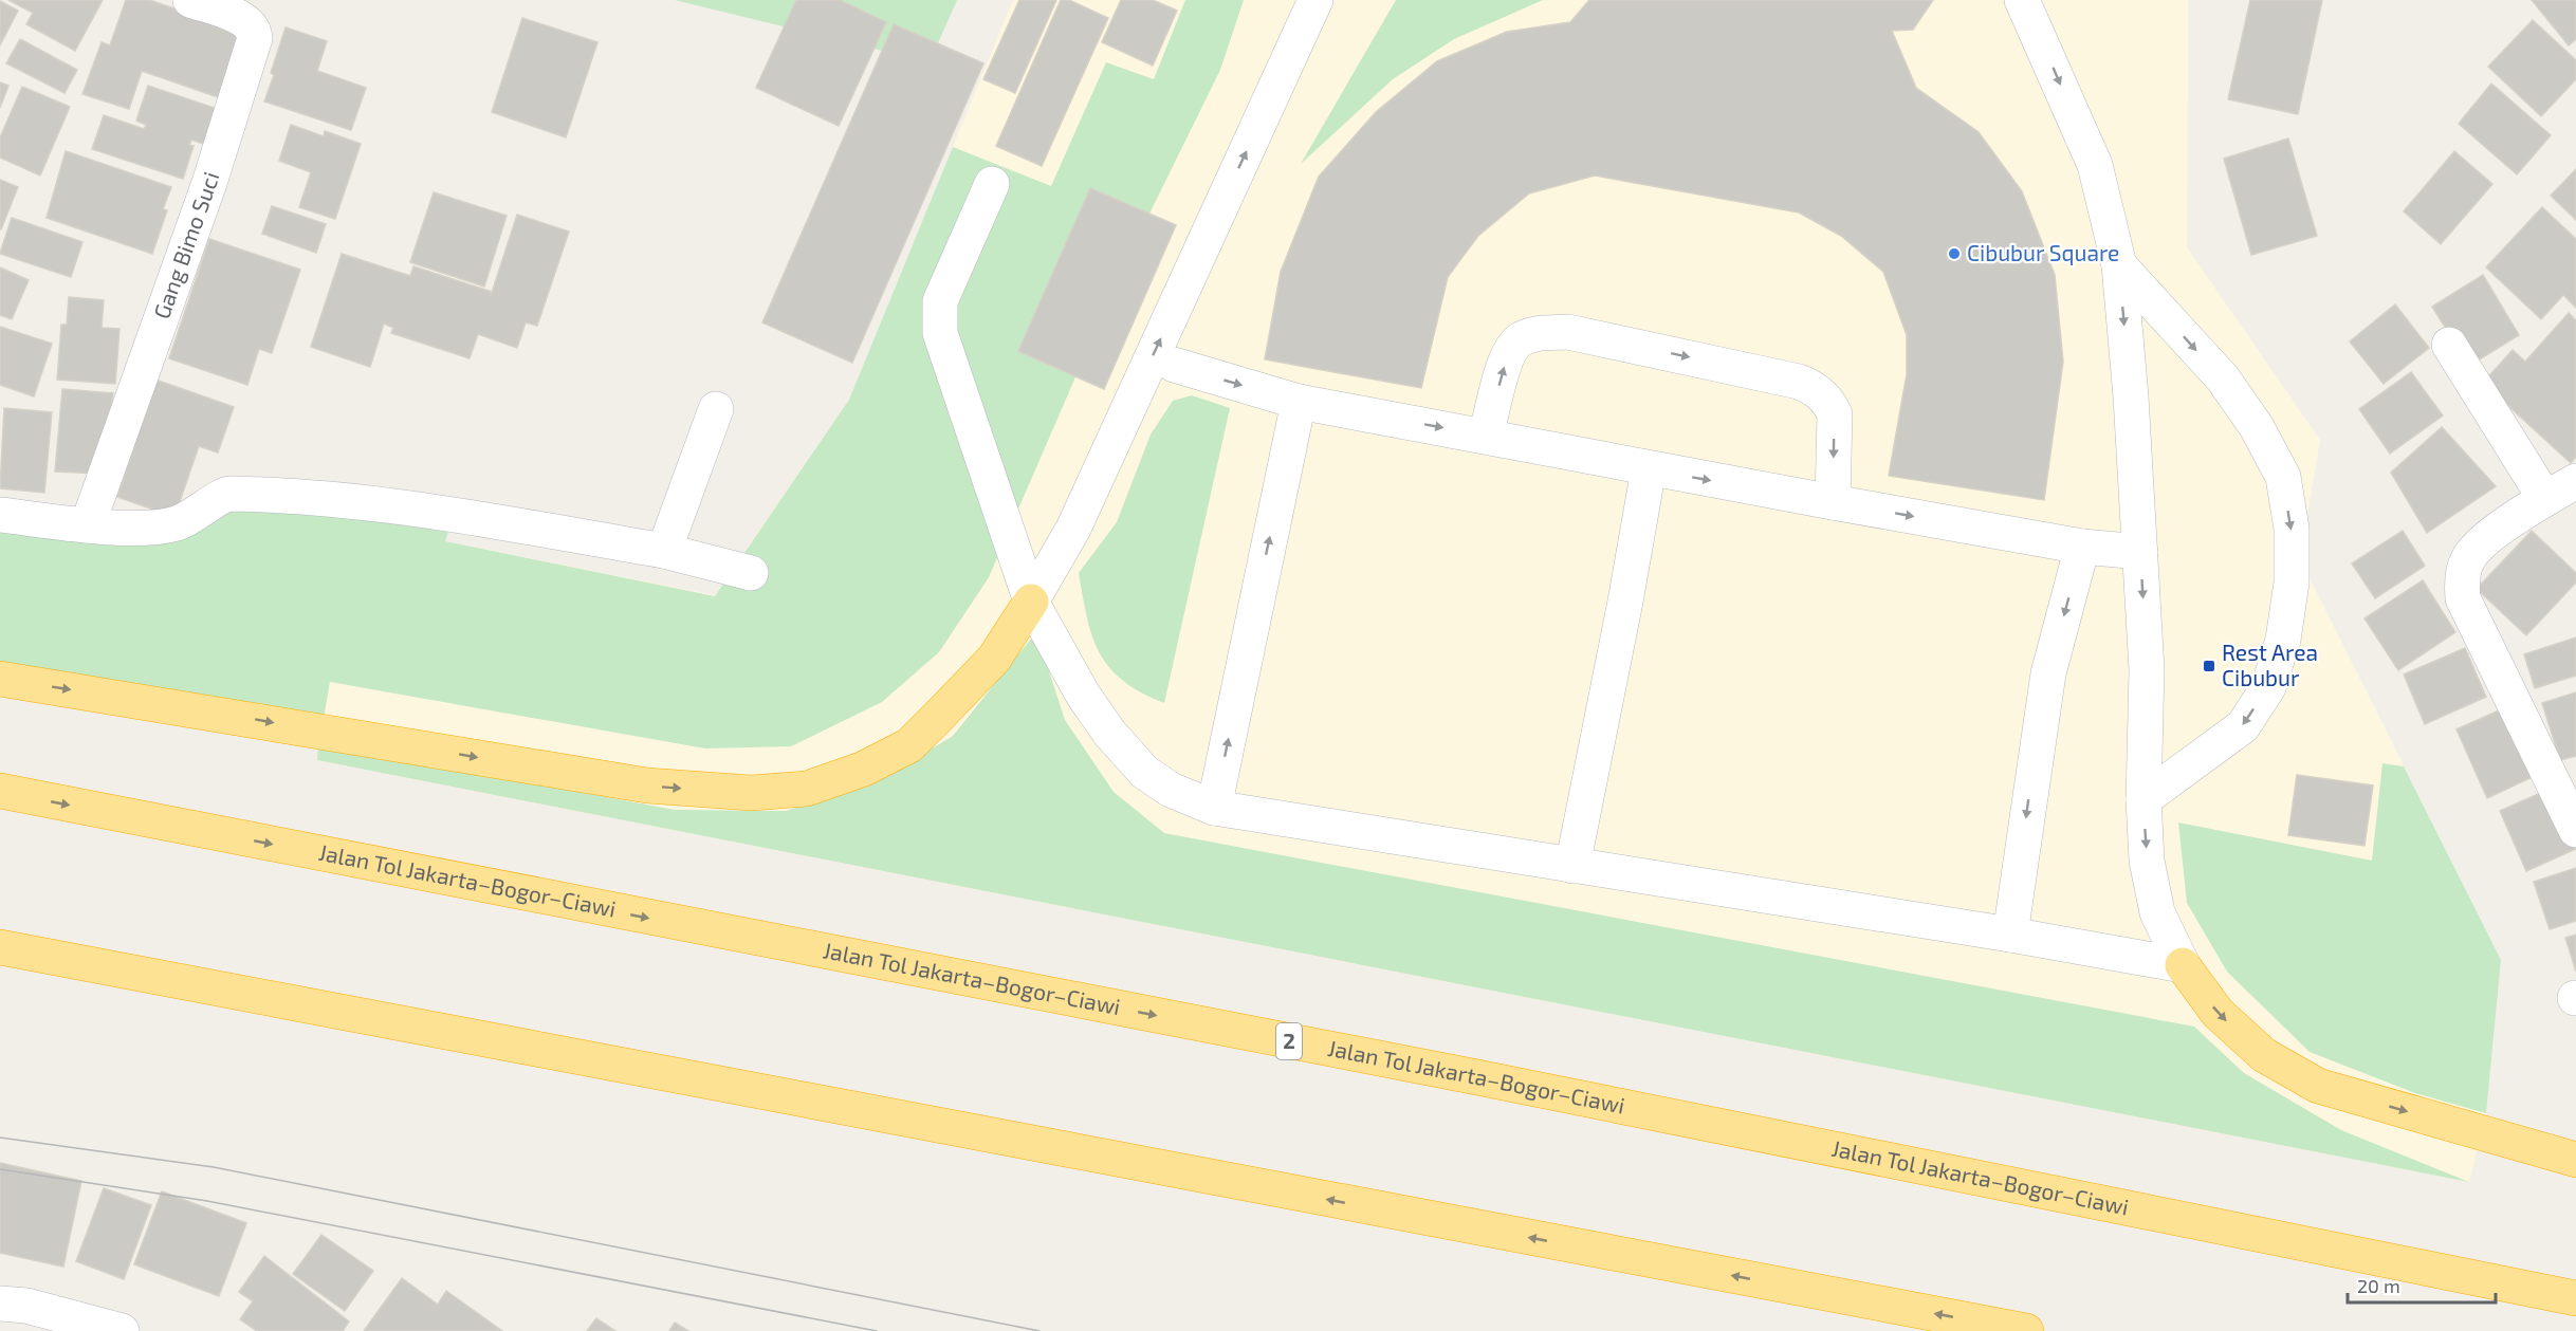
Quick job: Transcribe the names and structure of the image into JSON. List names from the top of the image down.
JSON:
{
  "streets": {
    "highway": ["Jalan Tol Jakarta–Bogor–Ciawi", "2"],
    "street": ["Gang Bimo Suci"]
  },
  "places": {
    "other": ["Cibubur Square"],
    "transit": ["Rest Area Cibubur"]
  },
  "scale_bar": "20 m"
}
